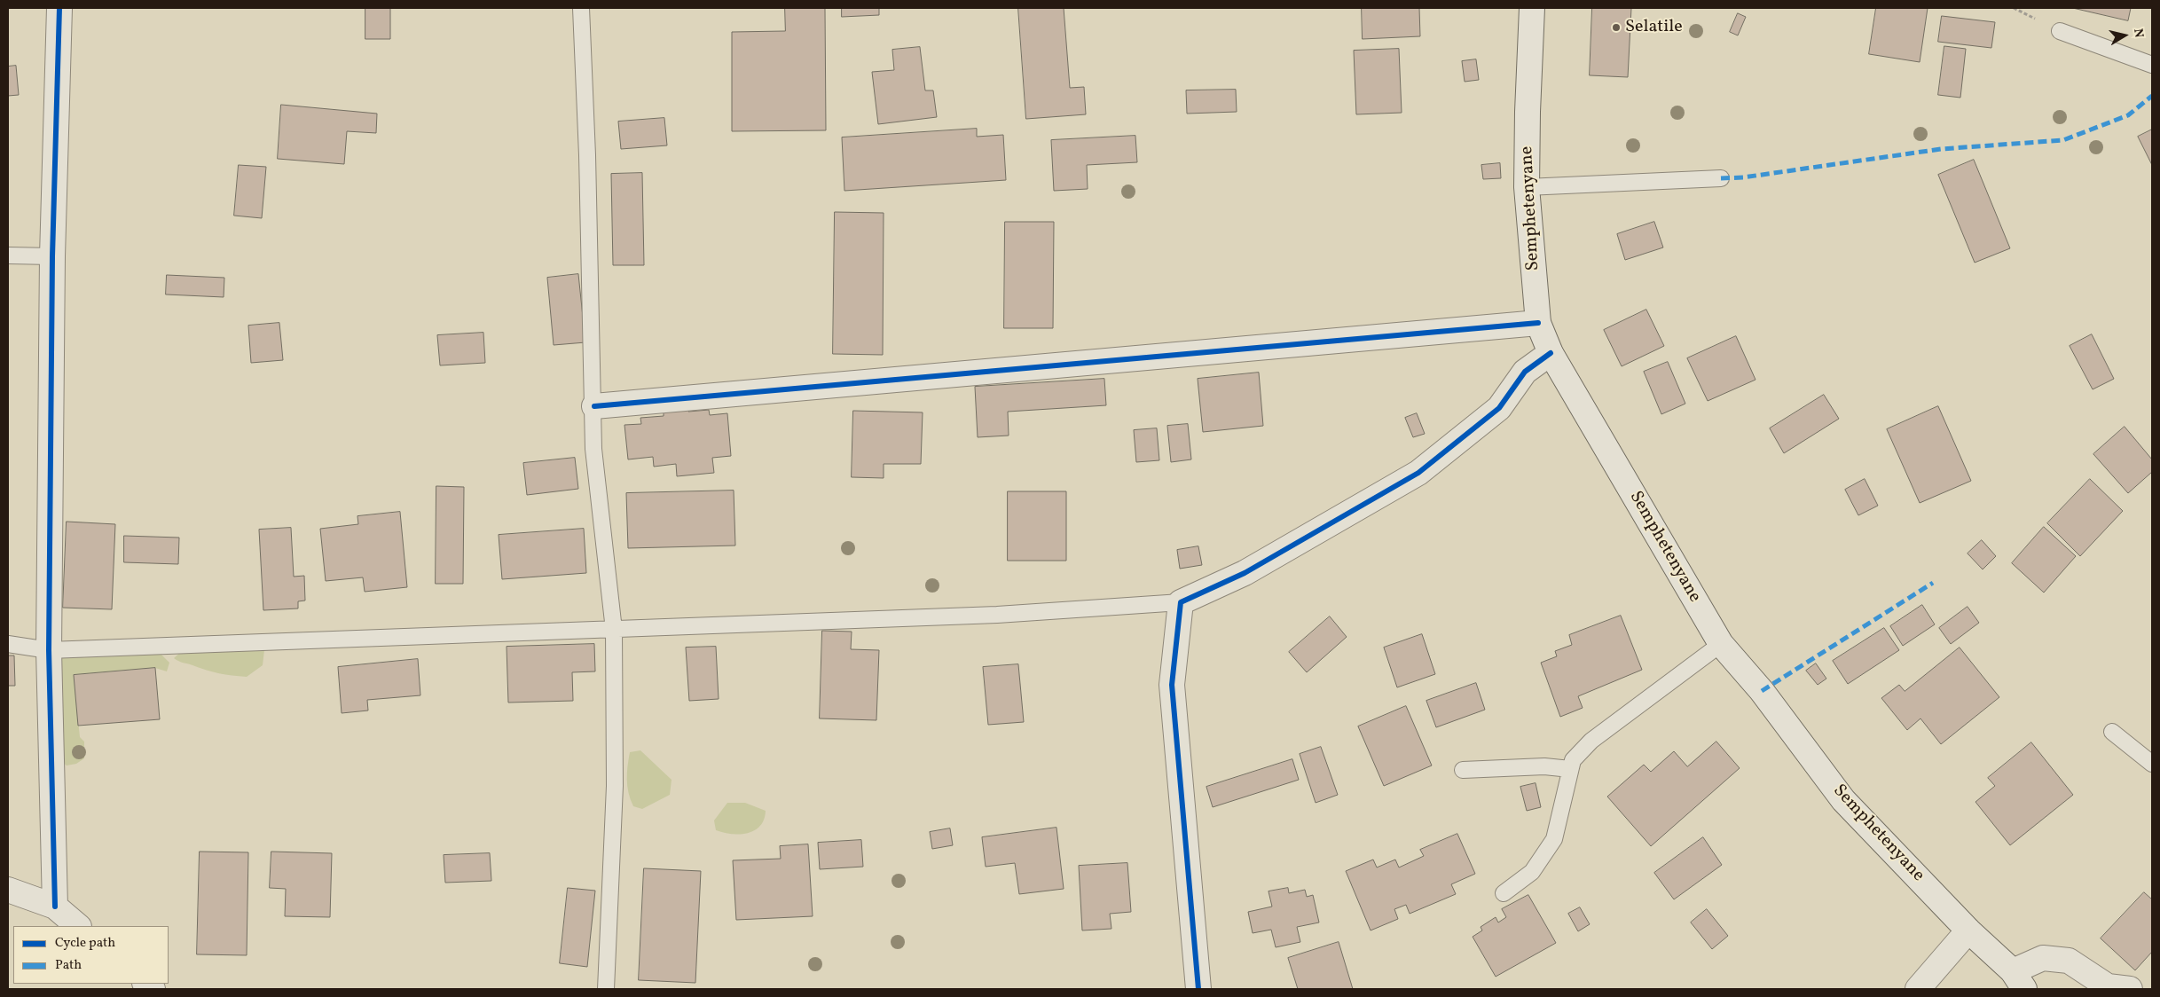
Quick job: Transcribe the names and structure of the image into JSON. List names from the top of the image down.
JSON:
{
  "streets": {
    "street": ["Semphetenyane"]
  },
  "places": ["Selatile"],
  "legend": ["Cycle path", "Path"],
  "north": "right"
}
